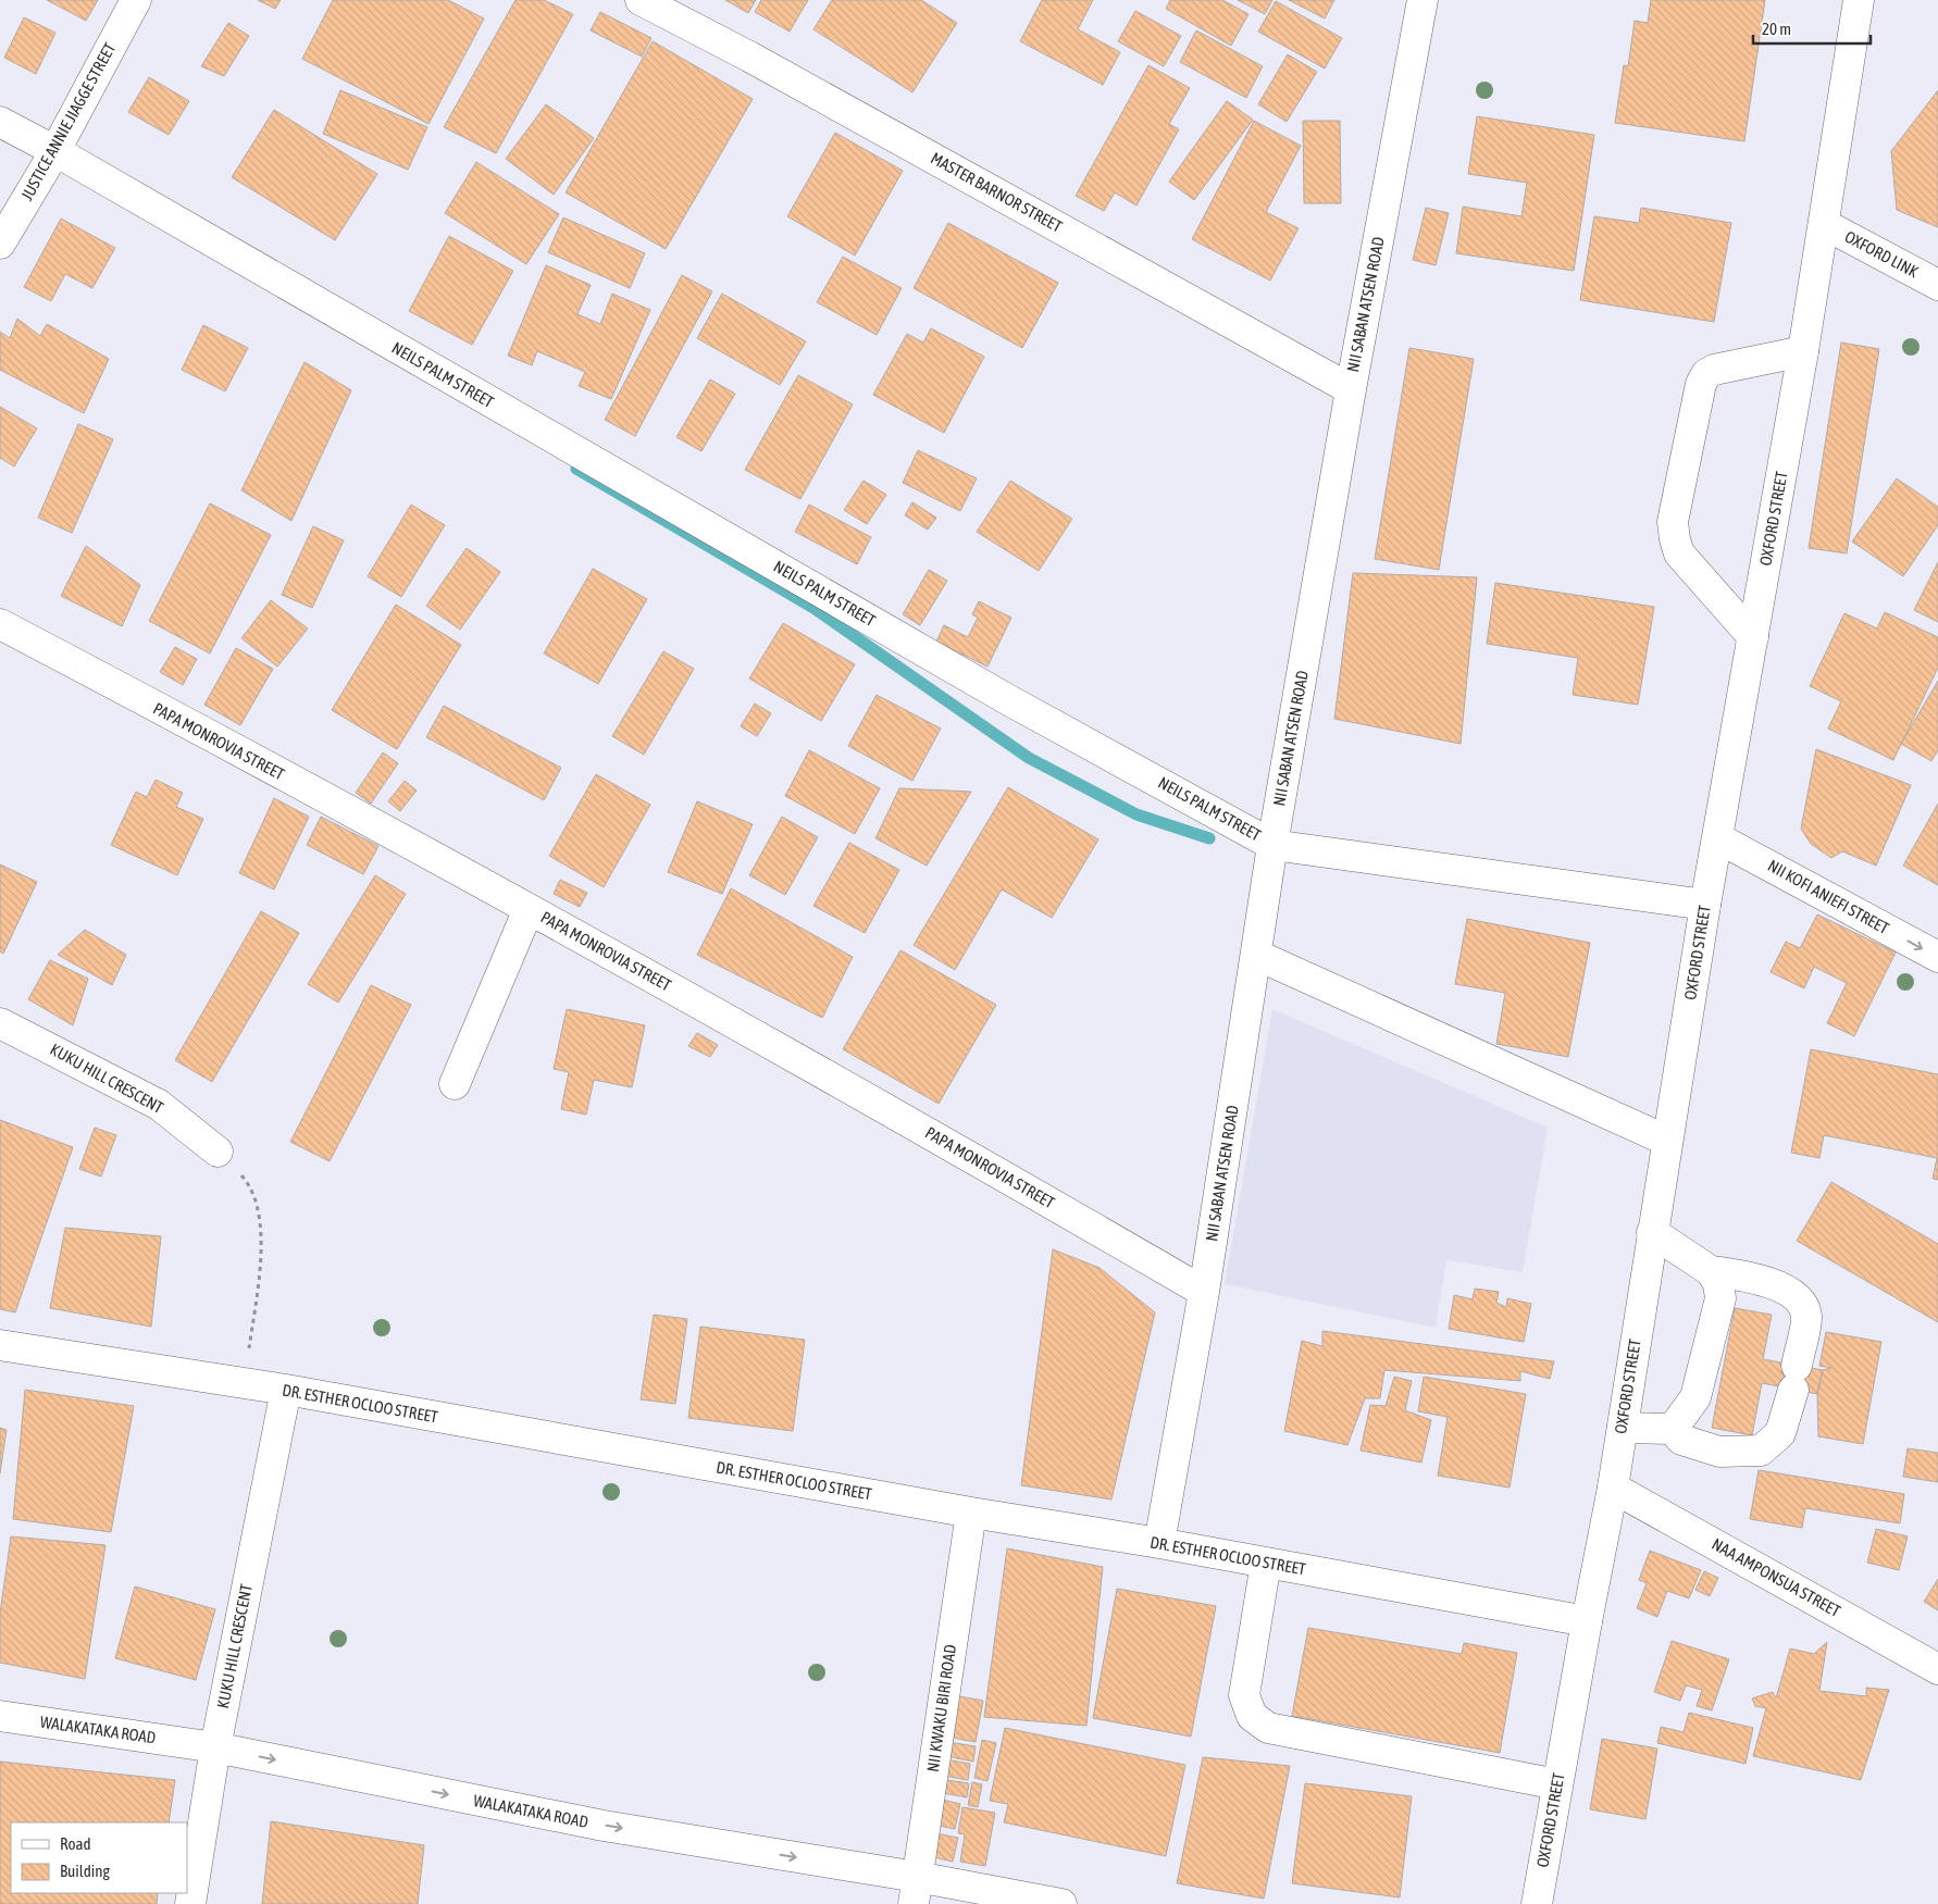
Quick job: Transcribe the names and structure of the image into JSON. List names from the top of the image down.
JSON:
{
  "streets": {
    "street": [
      "JUSTICE ANNIE JIAGGE STREET",
      "MASTER BARNOR STREET",
      "OXFORD LINK",
      "NII SABAN ATSEN ROAD",
      "NEILS PALM STREET",
      "OXFORD STREET",
      "PAPA MONROVIA STREET",
      "NII KOFI ANIEFI STREET",
      "KUKU HILL CRESCENT",
      "DR. ESTHER OCLOO STREET",
      "NAA AMPONSUA STREET",
      "NII KWAKU BIRI ROAD",
      "WALAKATAKA ROAD"
    ]
  },
  "crossings": [
    ["JUSTICE ANNIE JIAGGE STREET", "NEILS PALM STREET"],
    ["MASTER BARNOR STREET", "NII SABAN ATSEN ROAD"],
    ["OXFORD LINK", "OXFORD STREET"],
    ["NII SABAN ATSEN ROAD", "NEILS PALM STREET"],
    ["NII SABAN ATSEN ROAD", "PAPA MONROVIA STREET"],
    ["NII SABAN ATSEN ROAD", "DR. ESTHER OCLOO STREET"],
    ["NEILS PALM STREET", "OXFORD STREET"],
    ["OXFORD STREET", "NII KOFI ANIEFI STREET"],
    ["OXFORD STREET", "DR. ESTHER OCLOO STREET"],
    ["OXFORD STREET", "NAA AMPONSUA STREET"],
    ["KUKU HILL CRESCENT", "DR. ESTHER OCLOO STREET"],
    ["KUKU HILL CRESCENT", "WALAKATAKA ROAD"],
    ["DR. ESTHER OCLOO STREET", "NII KWAKU BIRI ROAD"],
    ["NII KWAKU BIRI ROAD", "WALAKATAKA ROAD"]
  ],
  "one_way": ["NII KOFI ANIEFI STREET", "WALAKATAKA ROAD"],
  "legend": ["Road", "Building"],
  "scale_bar": "20 m"
}
